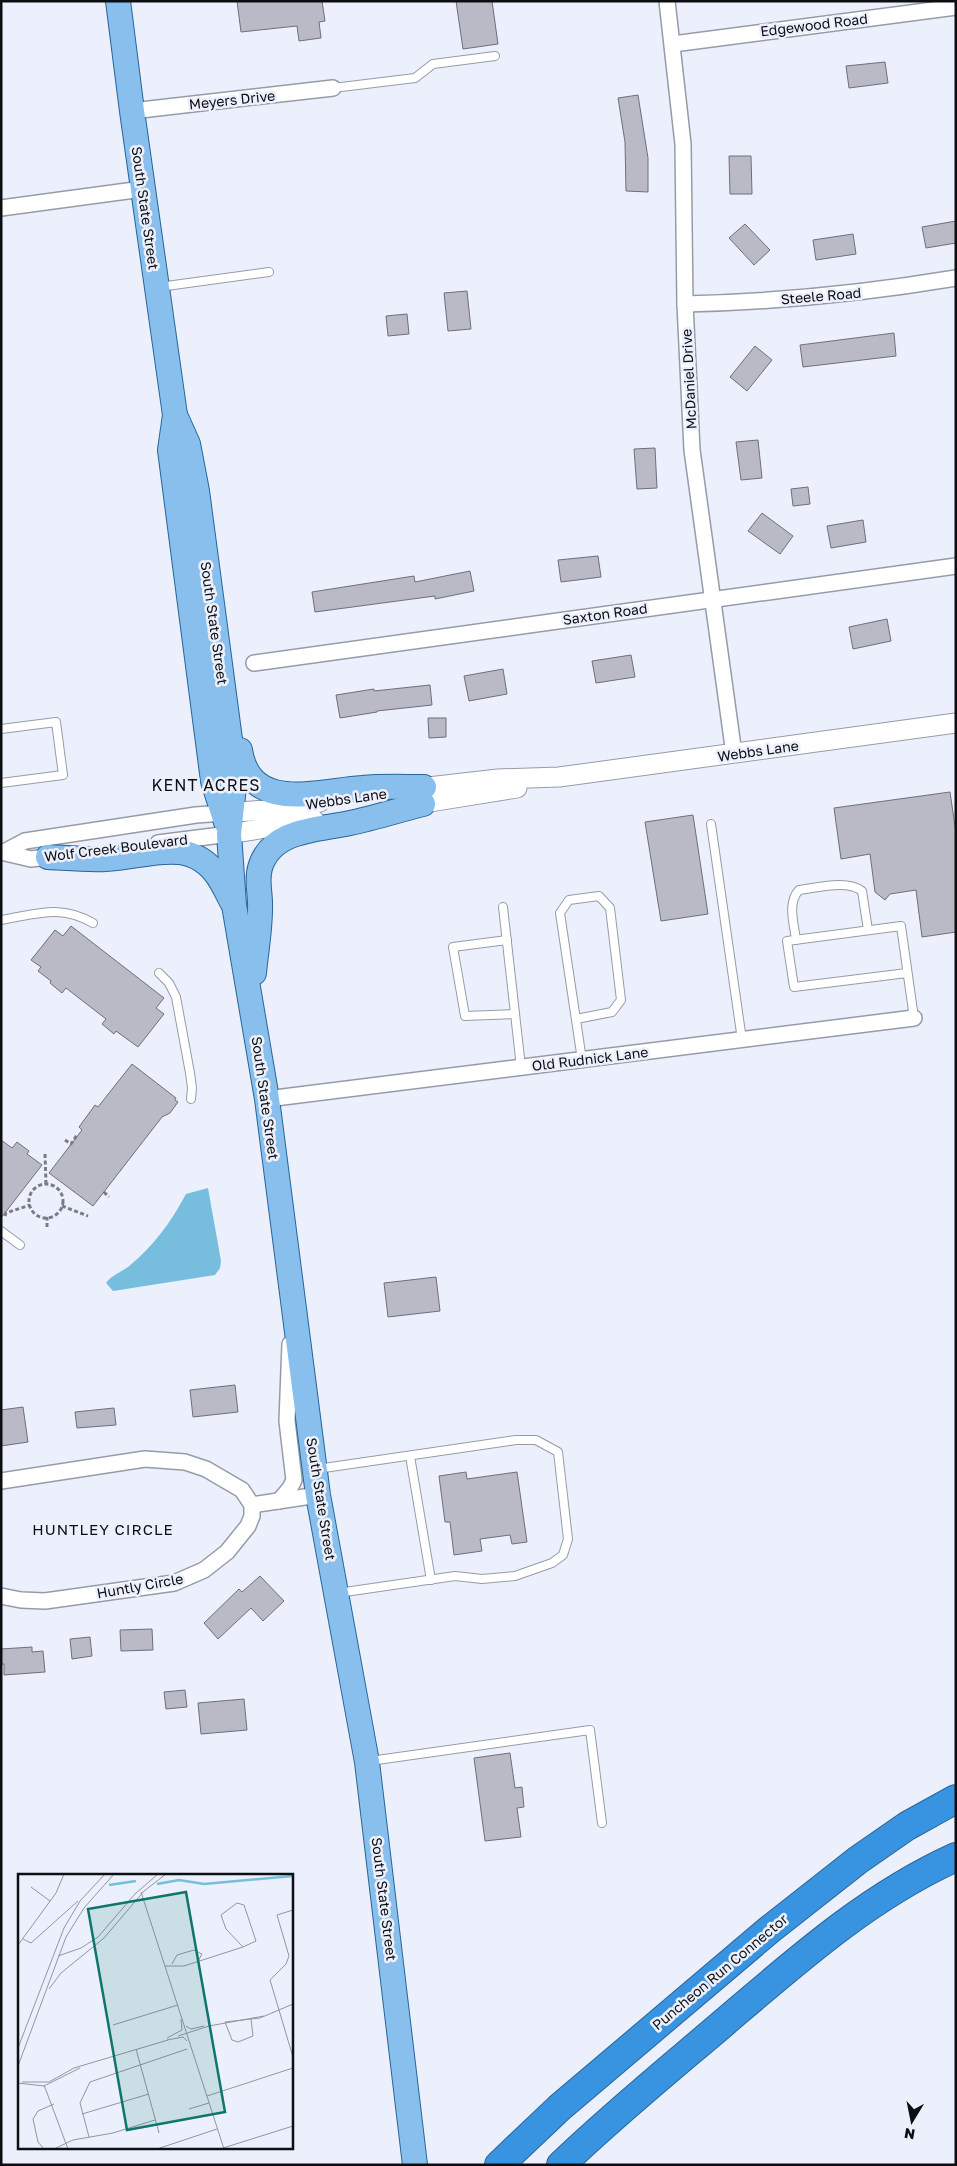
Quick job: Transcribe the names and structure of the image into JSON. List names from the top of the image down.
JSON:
{
  "streets": {
    "highway": ["Puncheon Run Connector"],
    "main road": ["South State Street"],
    "street": [
      "Edgewood Road",
      "Meyers Drive",
      "Steele Road",
      "McDaniel Drive",
      "Saxton Road",
      "Webbs Lane",
      "Wolf Creek Boulevard",
      "Old Rudnick Lane",
      "Huntly Circle"
    ]
  },
  "crossings": [
    ["Edgewood Road", "McDaniel Drive"],
    ["Meyers Drive", "South State Street"],
    ["South State Street", "Webbs Lane"],
    ["South State Street", "Wolf Creek Boulevard"],
    ["South State Street", "Old Rudnick Lane"],
    ["Steele Road", "McDaniel Drive"],
    ["McDaniel Drive", "Saxton Road"],
    ["McDaniel Drive", "Webbs Lane"],
    ["Webbs Lane", "Wolf Creek Boulevard"]
  ],
  "districts": ["KENT ACRES", "HUNTLEY CIRCLE"],
  "north": "bottom"
}
